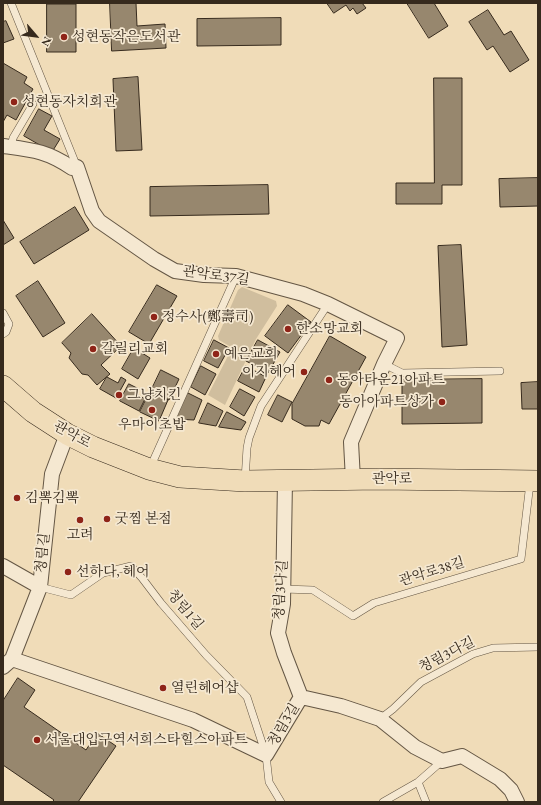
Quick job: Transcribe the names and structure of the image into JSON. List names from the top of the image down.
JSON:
{
  "streets": {
    "main road": ["관악로"],
    "street": [
      "관악로37길",
      "청림길",
      "청림3나길",
      "청림3길"
    ],
    "lane": ["관악로38길", "청림1길", "청림3다길"]
  },
  "crossings": [
    ["관악로37길", "관악로"],
    ["관악로", "청림길"],
    ["관악로", "관악로38길"],
    ["관악로", "청림3나길"],
    ["청림길", "청림1길"],
    ["청림길", "청림3길"],
    ["관악로38길", "청림3나길"],
    ["청림3나길", "청림3길"],
    ["청림1길", "청림3길"],
    ["청림3다길", "청림3길"]
  ],
  "places": [
    "성현동작은도서관",
    "성현동자치회관",
    "정수사(鄭壽司)",
    "한소망교회",
    "갈릴리교회",
    "예은교회",
    "이지헤어",
    "동아타운21아파트",
    "그냥치킨",
    "동아아파트상가",
    "우마이초밥",
    "김뽁김뽁",
    "굿찜 본점",
    "고려",
    "선하다, 헤어",
    "열린헤어샵",
    "서울대입구역서희스타힐스아파트"
  ],
  "north": "bottom right"
}
